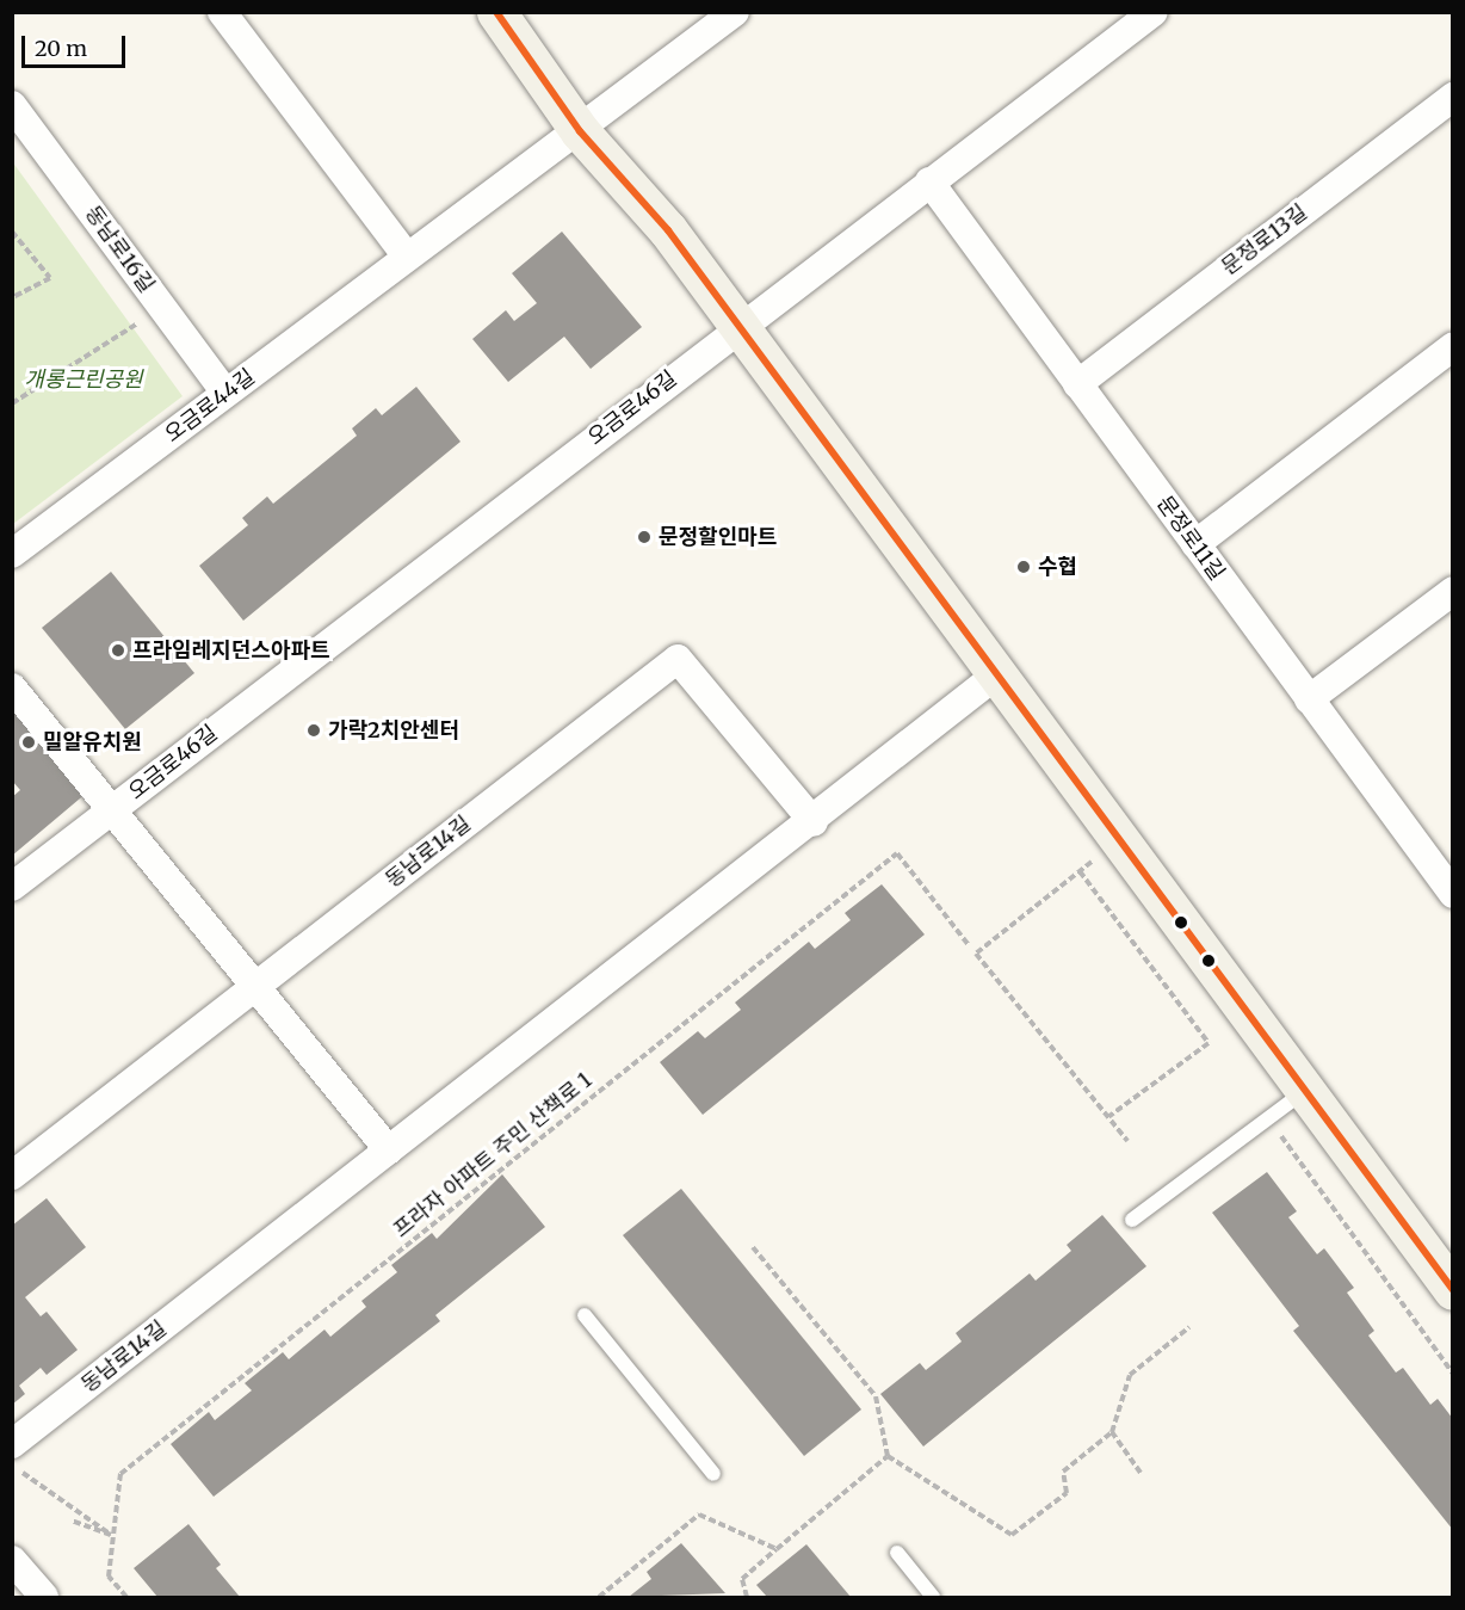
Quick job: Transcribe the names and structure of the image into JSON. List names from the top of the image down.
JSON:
{
  "streets": {
    "street": [
      "문정로13길",
      "동남로16길",
      "오금로44길",
      "오금로46길",
      "문정로11길",
      "동남로14길"
    ],
    "path": ["프라자 아파트 주민 산책로 1"]
  },
  "crossings": [
    ["문정로13길", "문정로11길"],
    ["동남로16길", "오금로44길"],
    ["오금로46길", "문정로11길"],
    ["오금로46길", "동남로14길"]
  ],
  "parks": ["개롱근린공원"],
  "places": [
    "문정할인마트",
    "수협",
    "프라임레지던스아파트",
    "가락2치안센터",
    "밀알유치원"
  ],
  "scale_bar": "20 m"
}
